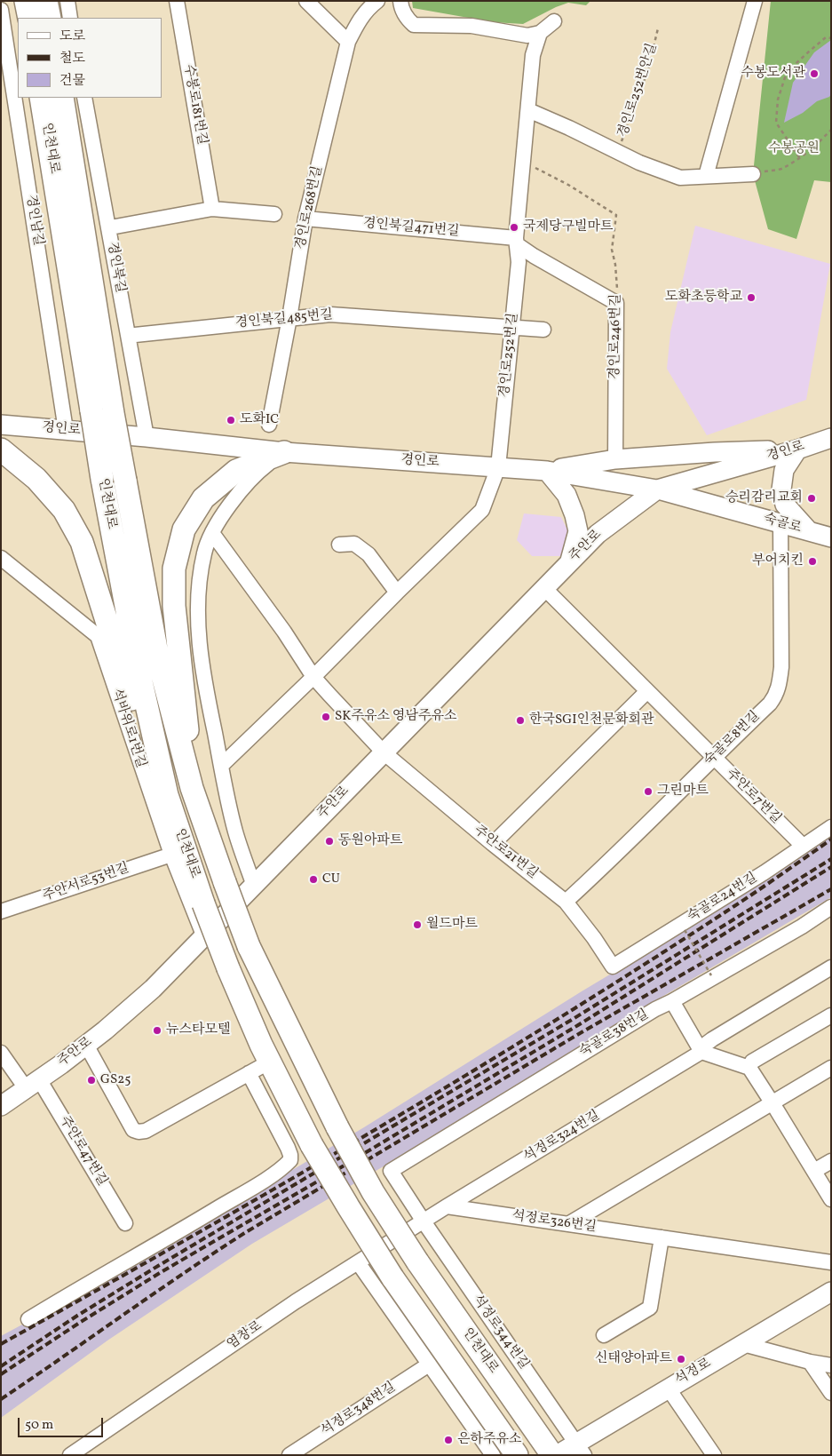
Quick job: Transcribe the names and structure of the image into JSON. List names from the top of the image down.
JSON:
{
  "streets": {
    "highway": ["인천대로"],
    "main road": [
      "경인로",
      "숙골로",
      "주안로",
      "석정로"
    ],
    "street": [
      "경인로252번안길",
      "수봉로181번길",
      "경인로268번길",
      "경인남길",
      "경인북길471번길",
      "경인북길",
      "경인북길485번길",
      "경인로246번길",
      "경인로252번길",
      "석바위로1번길",
      "숙골로8번길",
      "주안로7번길",
      "주안로21번길",
      "주안서로53번길",
      "숙골로24번길",
      "숙골로38번길",
      "석정로324번길",
      "주안로47번길",
      "석정로326번길",
      "석정로344번길",
      "염창로",
      "석정로348번길"
    ]
  },
  "crossings": [
    ["경인로252번안길", "경인로252번길"],
    ["인천대로", "석정로"],
    ["경인로268번길", "경인북길471번길"],
    ["경인로268번길", "경인북길485번길"],
    ["경인남길", "경인로"],
    ["경인북길471번길", "경인로252번길"],
    ["경인북길", "경인로"],
    ["경인북길485번길", "경인로252번길"],
    ["경인로246번길", "경인로252번길"],
    ["경인로252번길", "경인로"],
    ["경인로252번길", "주안로21번길"],
    ["경인로", "숙골로"],
    ["경인로", "주안로"],
    ["숙골로", "주안로"],
    ["숙골로", "숙골로8번길"],
    ["주안로", "석바위로1번길"],
    ["주안로", "주안로7번길"],
    ["주안로", "주안로21번길"],
    ["주안로", "주안로47번길"],
    ["석바위로1번길", "주안서로53번길"],
    ["숙골로8번길", "주안로7번길"],
    ["숙골로8번길", "주안로21번길"],
    ["주안로7번길", "숙골로24번길"],
    ["주안로21번길", "숙골로24번길"],
    ["숙골로38번길", "석정로344번길"],
    ["석정로324번길", "석정로326번길"],
    ["석정로324번길", "석정로344번길"],
    ["석정로324번길", "염창로"],
    ["석정로344번길", "염창로"],
    ["석정로344번길", "석정로"]
  ],
  "parks": ["수봉공원"],
  "places": [
    "수봉도서관",
    "국제당구빌마트",
    "도화초등학교",
    "도화IC",
    "승리감리교회",
    "부어치킨",
    "SK주유소 영남주유소",
    "한국SGI인천문화회관",
    "그린마트",
    "동원아파트",
    "CU",
    "월드마트",
    "뉴스타모텔",
    "GS25",
    "신태양아파트",
    "은하주유소"
  ],
  "legend": ["도로", "철도", "건물"],
  "scale_bar": "50 m"
}
